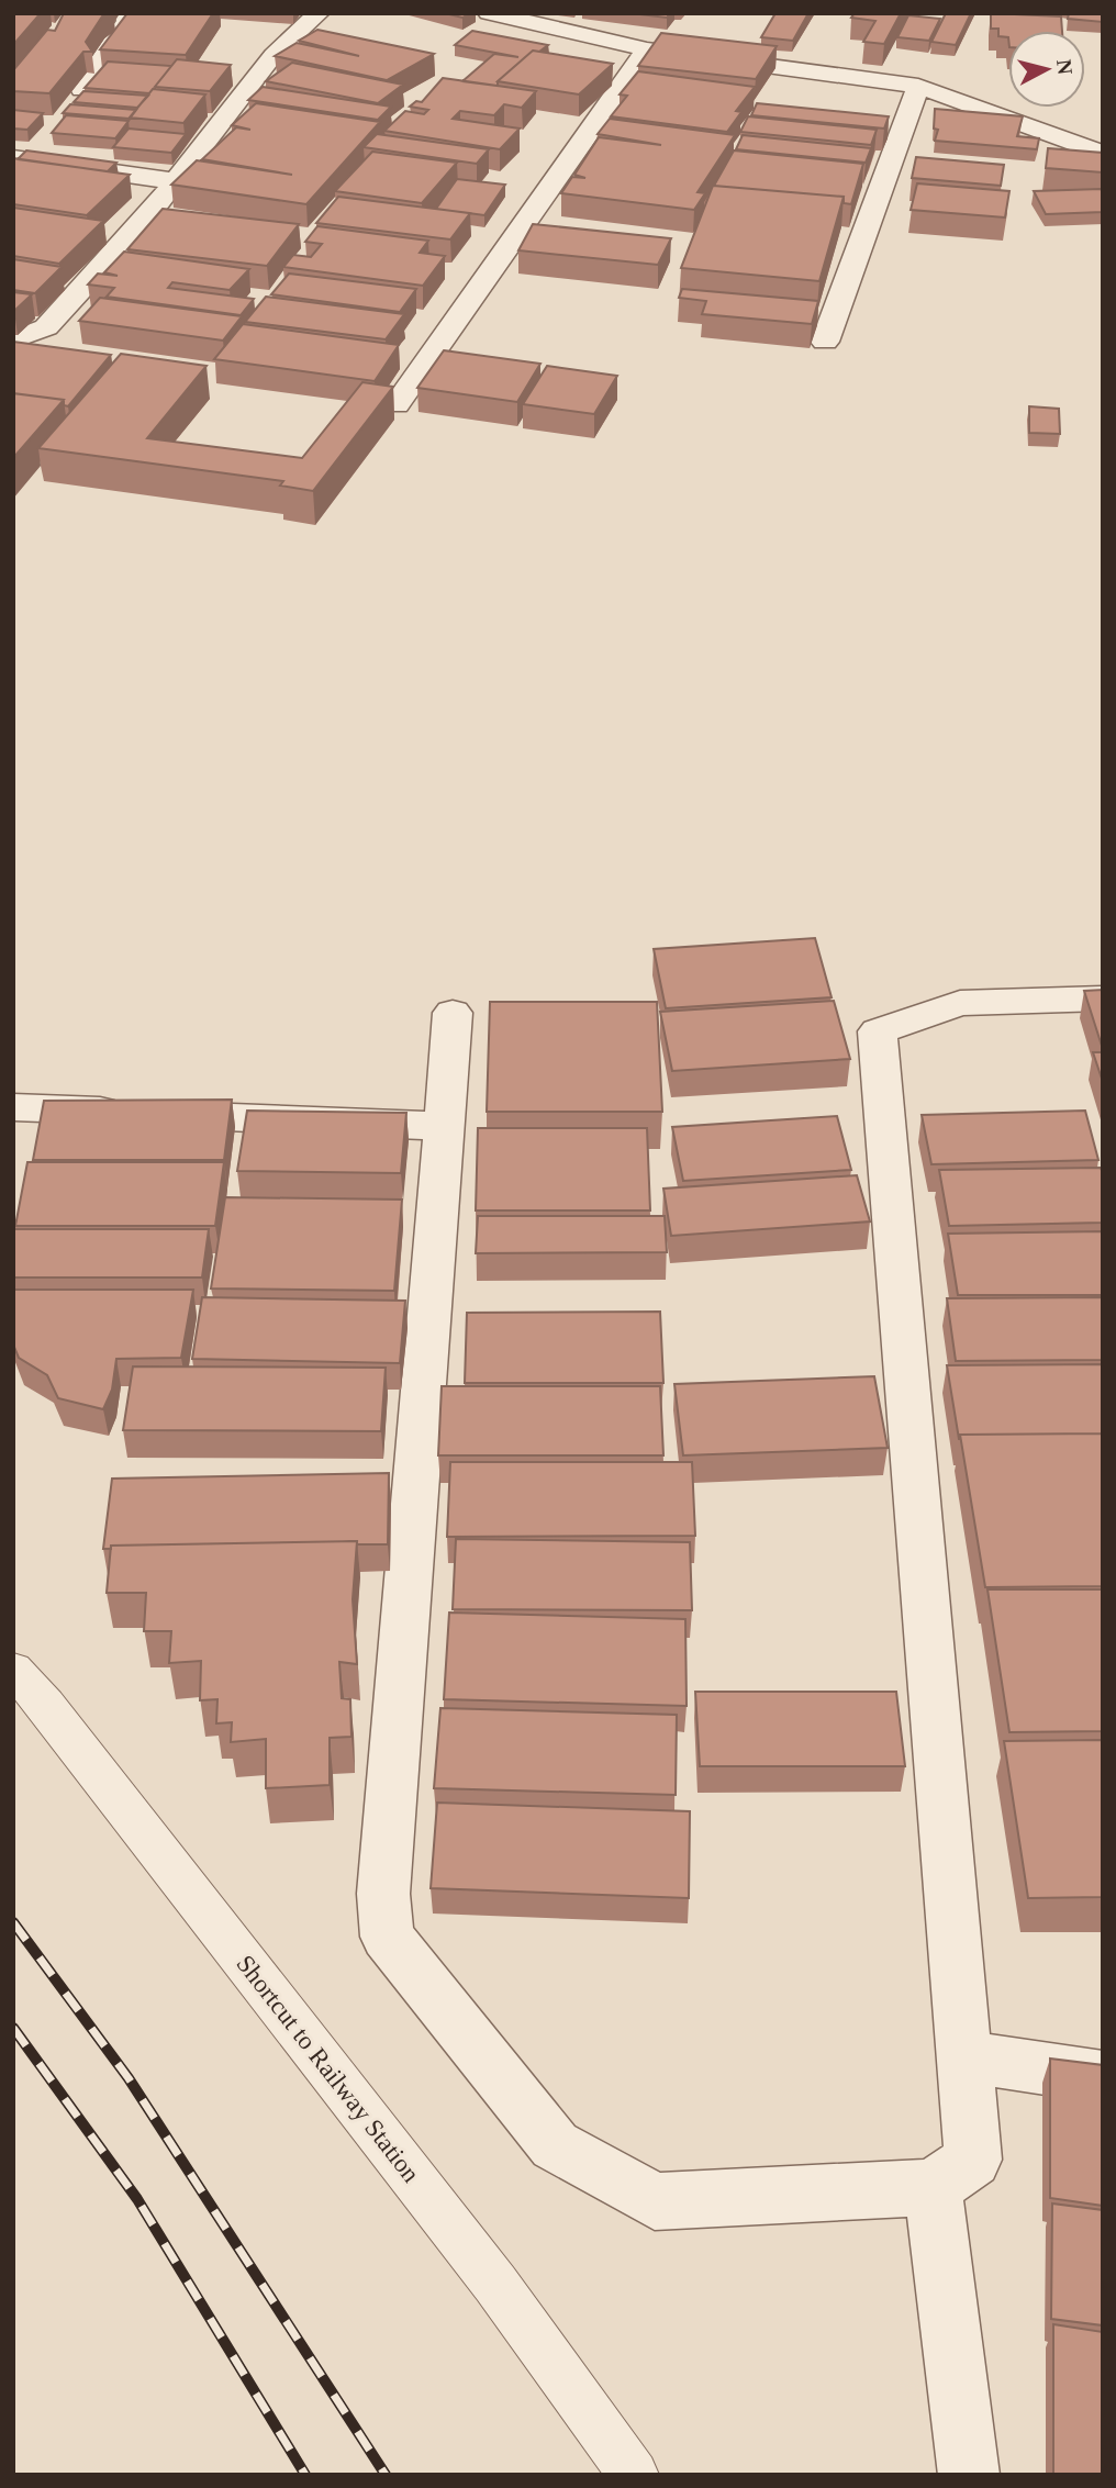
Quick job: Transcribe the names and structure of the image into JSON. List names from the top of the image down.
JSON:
{
  "streets": {
    "lane": ["Shortcut to Railway Station"]
  },
  "north": "right"
}
